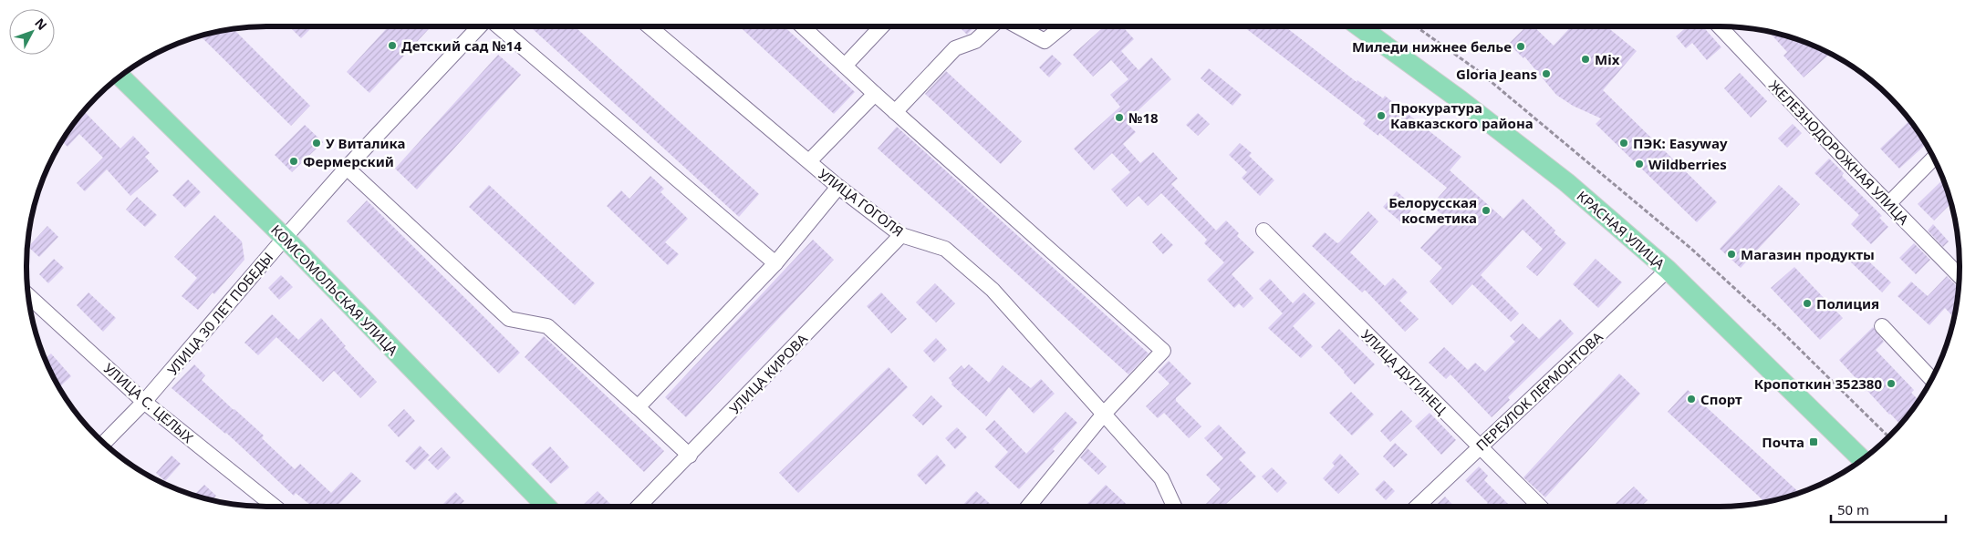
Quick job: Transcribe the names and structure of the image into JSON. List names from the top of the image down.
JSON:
{
  "streets": {
    "main road": ["КРАСНАЯ УЛИЦА", "КОМСОМОЛЬСКАЯ УЛИЦА"],
    "street": [
      "ЖЕЛЕЗНОДОРОЖНАЯ УЛИЦА",
      "УЛИЦА ГОГОЛЯ",
      "УЛИЦА 30 ЛЕТ ПОБЕДЫ",
      "УЛИЦА ДУГИНЕЦ",
      "УЛИЦА КИРОВА",
      "ПЕРЕУЛОК ЛЕРМОНТОВА",
      "УЛИЦА С. ЦЕЛЫХ"
    ]
  },
  "crossings": [
    ["УЛИЦА ГОГОЛЯ", "УЛИЦА КИРОВА"],
    ["КРАСНАЯ УЛИЦА", "ПЕРЕУЛОК ЛЕРМОНТОВА"],
    ["КОМСОМОЛЬСКАЯ УЛИЦА", "УЛИЦА 30 ЛЕТ ПОБЕДЫ"],
    ["УЛИЦА 30 ЛЕТ ПОБЕДЫ", "УЛИЦА С. ЦЕЛЫХ"],
    ["УЛИЦА ДУГИНЕЦ", "ПЕРЕУЛОК ЛЕРМОНТОВА"]
  ],
  "places": {
    "other": [
      "Детский сад №14",
      "Миледи нижнее белье",
      "Mix",
      "Gloria Jeans",
      "Прокуратура Кавказского района",
      "№18",
      "У Виталика",
      "ПЭК: Easyway",
      "Фермерский",
      "Wildberries",
      "Белорусская косметика",
      "Магазин продукты",
      "Полиция",
      "Кропоткин 352380",
      "Спорт"
    ],
    "transit": ["Почта"]
  },
  "scale_bar": "50 m",
  "north": "top right"
}
